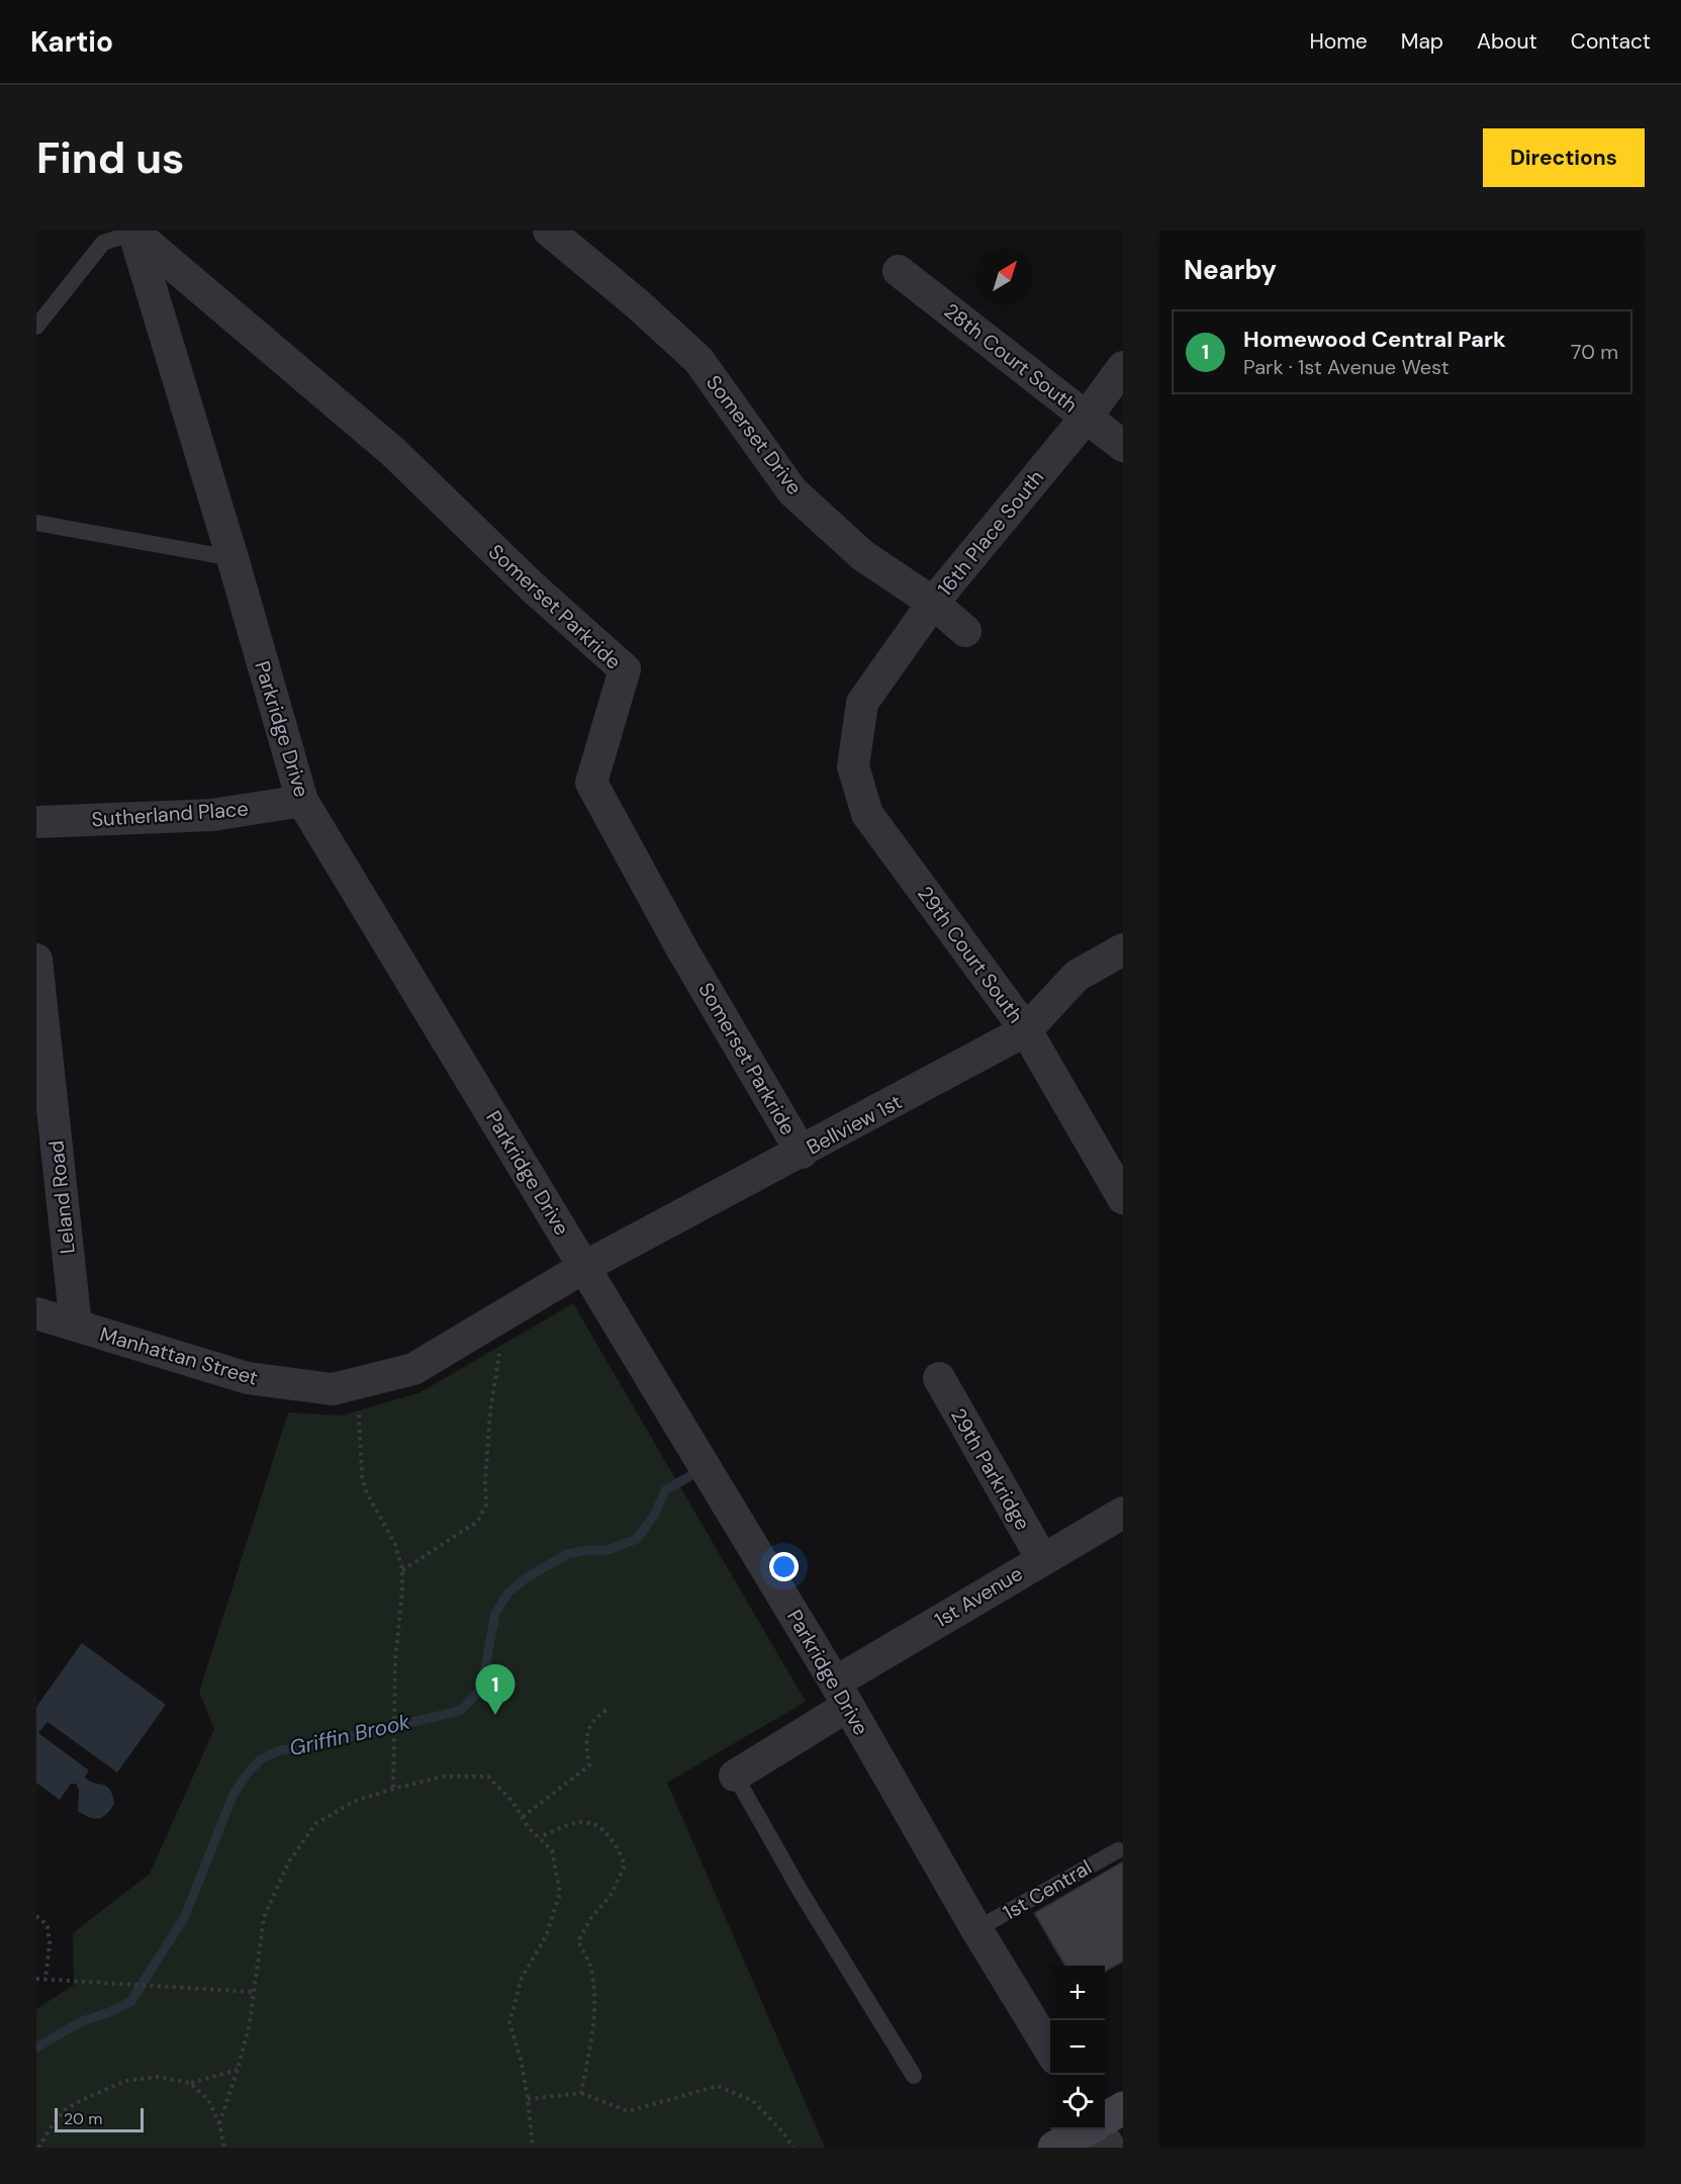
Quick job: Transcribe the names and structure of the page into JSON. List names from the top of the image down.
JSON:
{
  "streets": {
    "street": [
      "28th Court South",
      "Somerset Drive",
      "16th Place South",
      "Somerset Parkride",
      "Parkridge Drive",
      "Sutherland Place",
      "29th Court South",
      "Bellview 1st",
      "Leland Road",
      "Manhattan Street",
      "29th Parkridge",
      "1st Avenue"
    ],
    "lane": ["1st Central"]
  },
  "crossings": [
    ["28th Court South", "16th Place South"],
    ["Somerset Drive", "16th Place South"],
    ["16th Place South", "29th Court South"],
    ["Somerset Parkride", "Parkridge Drive"],
    ["Somerset Parkride", "Bellview 1st"],
    ["Parkridge Drive", "Sutherland Place"],
    ["Parkridge Drive", "Bellview 1st"],
    ["Parkridge Drive", "Manhattan Street"],
    ["Parkridge Drive", "1st Avenue"],
    ["Parkridge Drive", "1st Central"],
    ["29th Court South", "Bellview 1st"],
    ["Bellview 1st", "Manhattan Street"],
    ["Leland Road", "Manhattan Street"],
    ["29th Parkridge", "1st Avenue"]
  ],
  "water": ["Griffin Brook"],
  "scale_bar": "20 m",
  "north": "top right",
  "page": {
    "header": "Kartio",
    "nav": [
      "Home",
      "Map",
      "About",
      "Contact"
    ],
    "buttons": "Directions",
    "title": "Find us",
    "heading": "Nearby",
    "list": [
      {
        "mark": "1",
        "name": "Homewood Central Park",
        "note": "Park · 1st Avenue West",
        "value": "70 m"
      }
    ],
    "pins": "1",
    "map_buttons": ["+", "−"],
    "scale": "20 m"
  }
}
